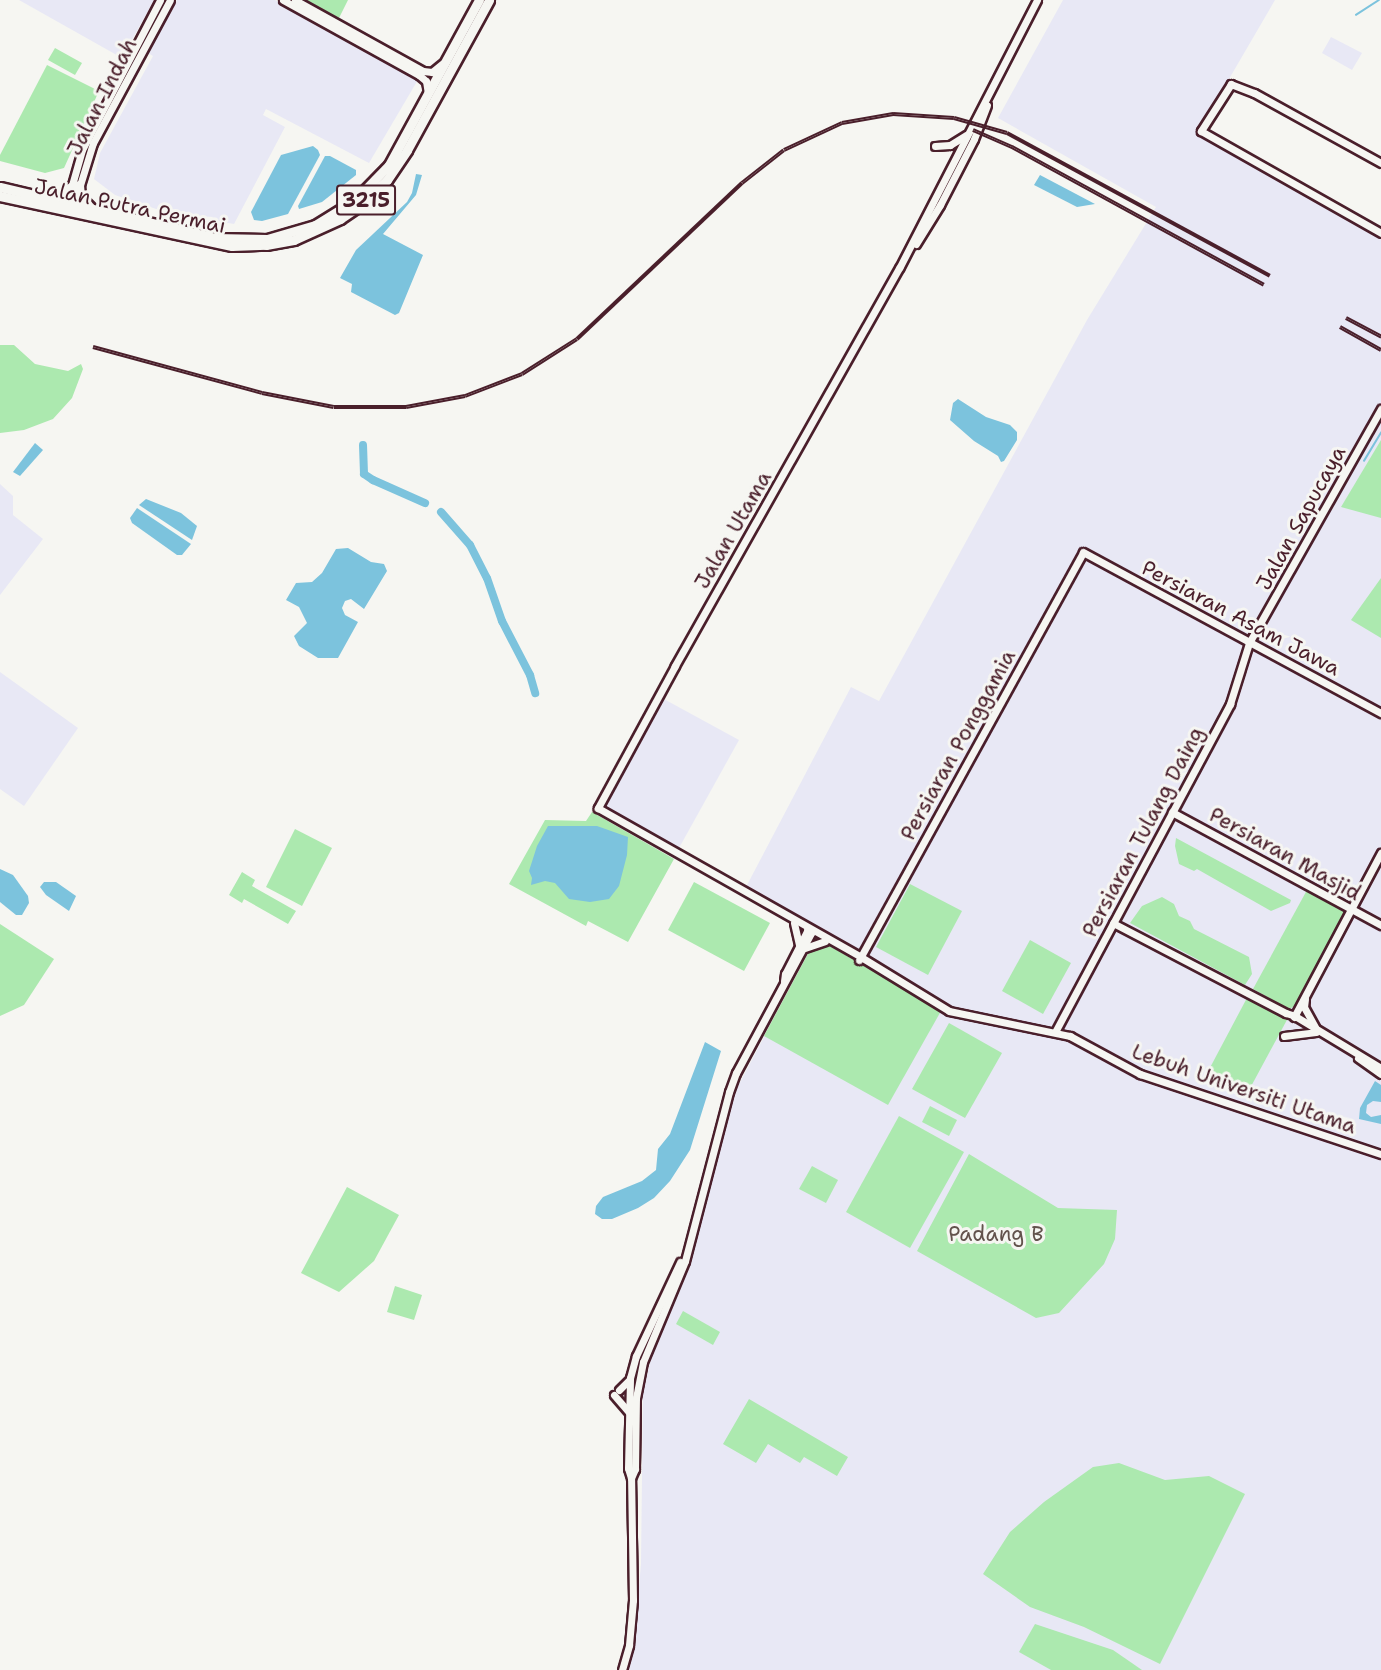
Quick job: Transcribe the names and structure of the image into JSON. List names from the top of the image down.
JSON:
{
  "streets": {
    "main road": ["3215", "Jalan Putra Permai"],
    "street": [
      "Jalan Indah",
      "Jalan Sapucaya",
      "Jalan Utama",
      "Persiaran Asam Jawa",
      "Persiaran Ponggamia",
      "Persiaran Tulang Daing",
      "Persiaran Masjid",
      "Lebuh Universiti Utama"
    ]
  },
  "crossings": [
    ["Jalan Indah", "Jalan Putra Permai"],
    ["Jalan Sapucaya", "Persiaran Asam Jawa"],
    ["Jalan Sapucaya", "Persiaran Tulang Daing"],
    ["Jalan Utama", "Lebuh Universiti Utama"],
    ["Persiaran Asam Jawa", "Persiaran Ponggamia"],
    ["Persiaran Asam Jawa", "Persiaran Tulang Daing"],
    ["Persiaran Ponggamia", "Lebuh Universiti Utama"],
    ["Persiaran Tulang Daing", "Persiaran Masjid"],
    ["Persiaran Tulang Daing", "Lebuh Universiti Utama"]
  ],
  "parks": ["Padang B"]
}
